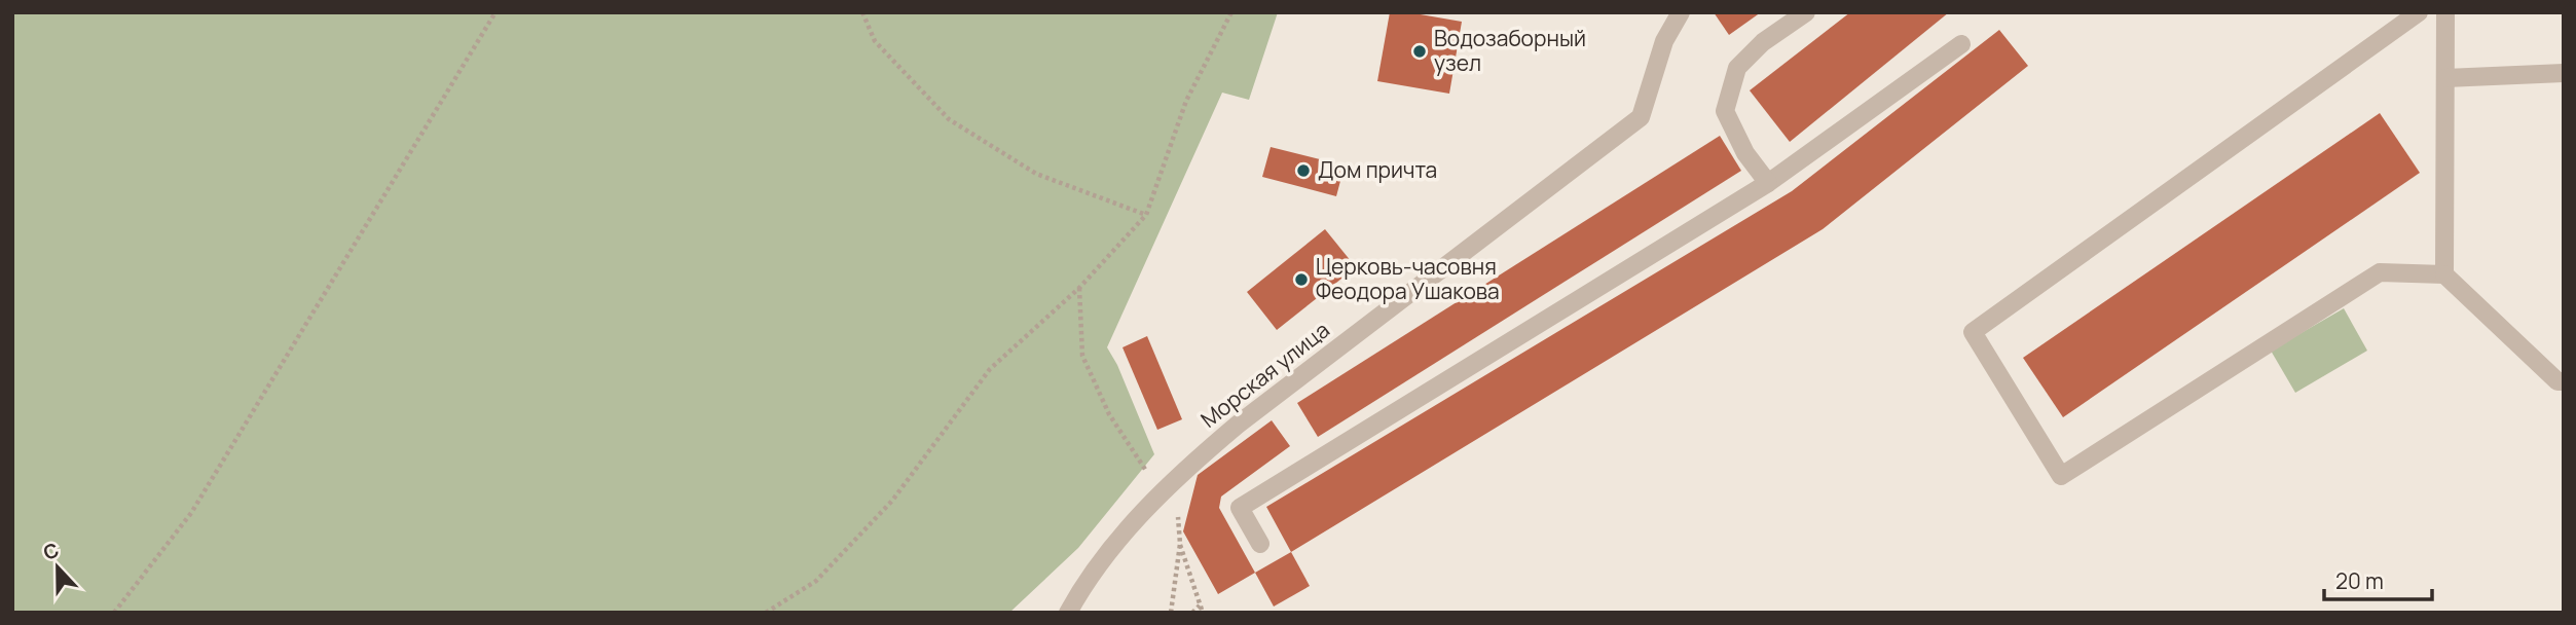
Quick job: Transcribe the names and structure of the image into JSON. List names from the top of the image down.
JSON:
{
  "streets": {
    "street": ["Морская улица"]
  },
  "places": ["Водозаборный узел", "Дом причта", "Церковь-часовня Феодора Ушакова"],
  "scale_bar": "20 m",
  "north": "top"
}
